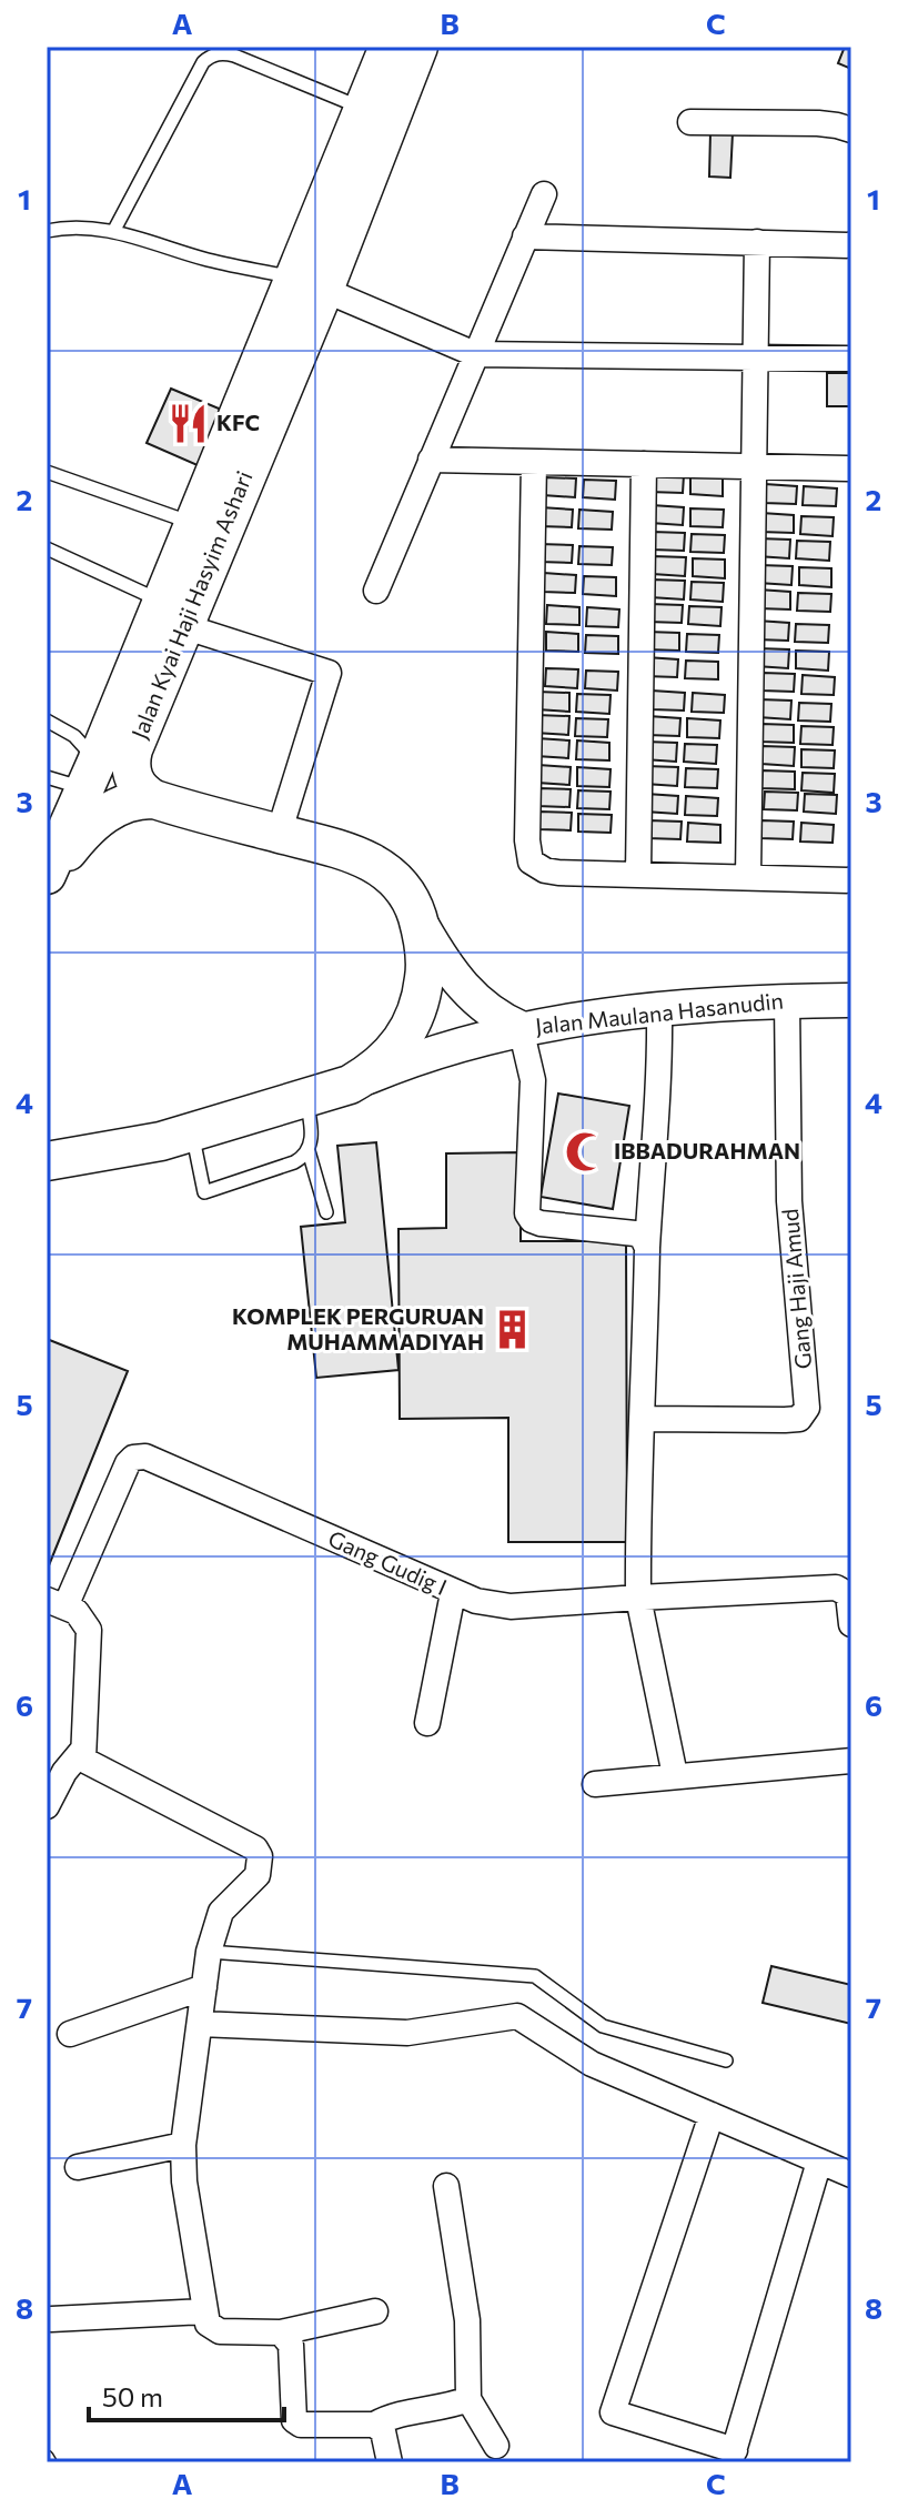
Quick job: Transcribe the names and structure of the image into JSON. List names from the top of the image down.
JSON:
{
  "streets": {
    "main road": ["Jalan Kyai Haji Hasyim Ashari"],
    "street": ["Jalan Maulana Hasanudin", "Gang Haji Amud", "Gang Gudig I"]
  },
  "crossings": [
    ["Jalan Maulana Hasanudin", "Gang Haji Amud"]
  ],
  "places": {
    "restaurant": ["KFC"],
    "mosque": ["IBBADURAHMAN"],
    "building": ["KOMPLEK PERGURUAN MUHAMMADIYAH"]
  },
  "scale_bar": "50 m",
  "grid": {
    "columns": ["A", "B", "C"],
    "rows": [
      "1",
      "2",
      "3",
      "4",
      "5",
      "6",
      "7",
      "8"
    ]
  }
}
